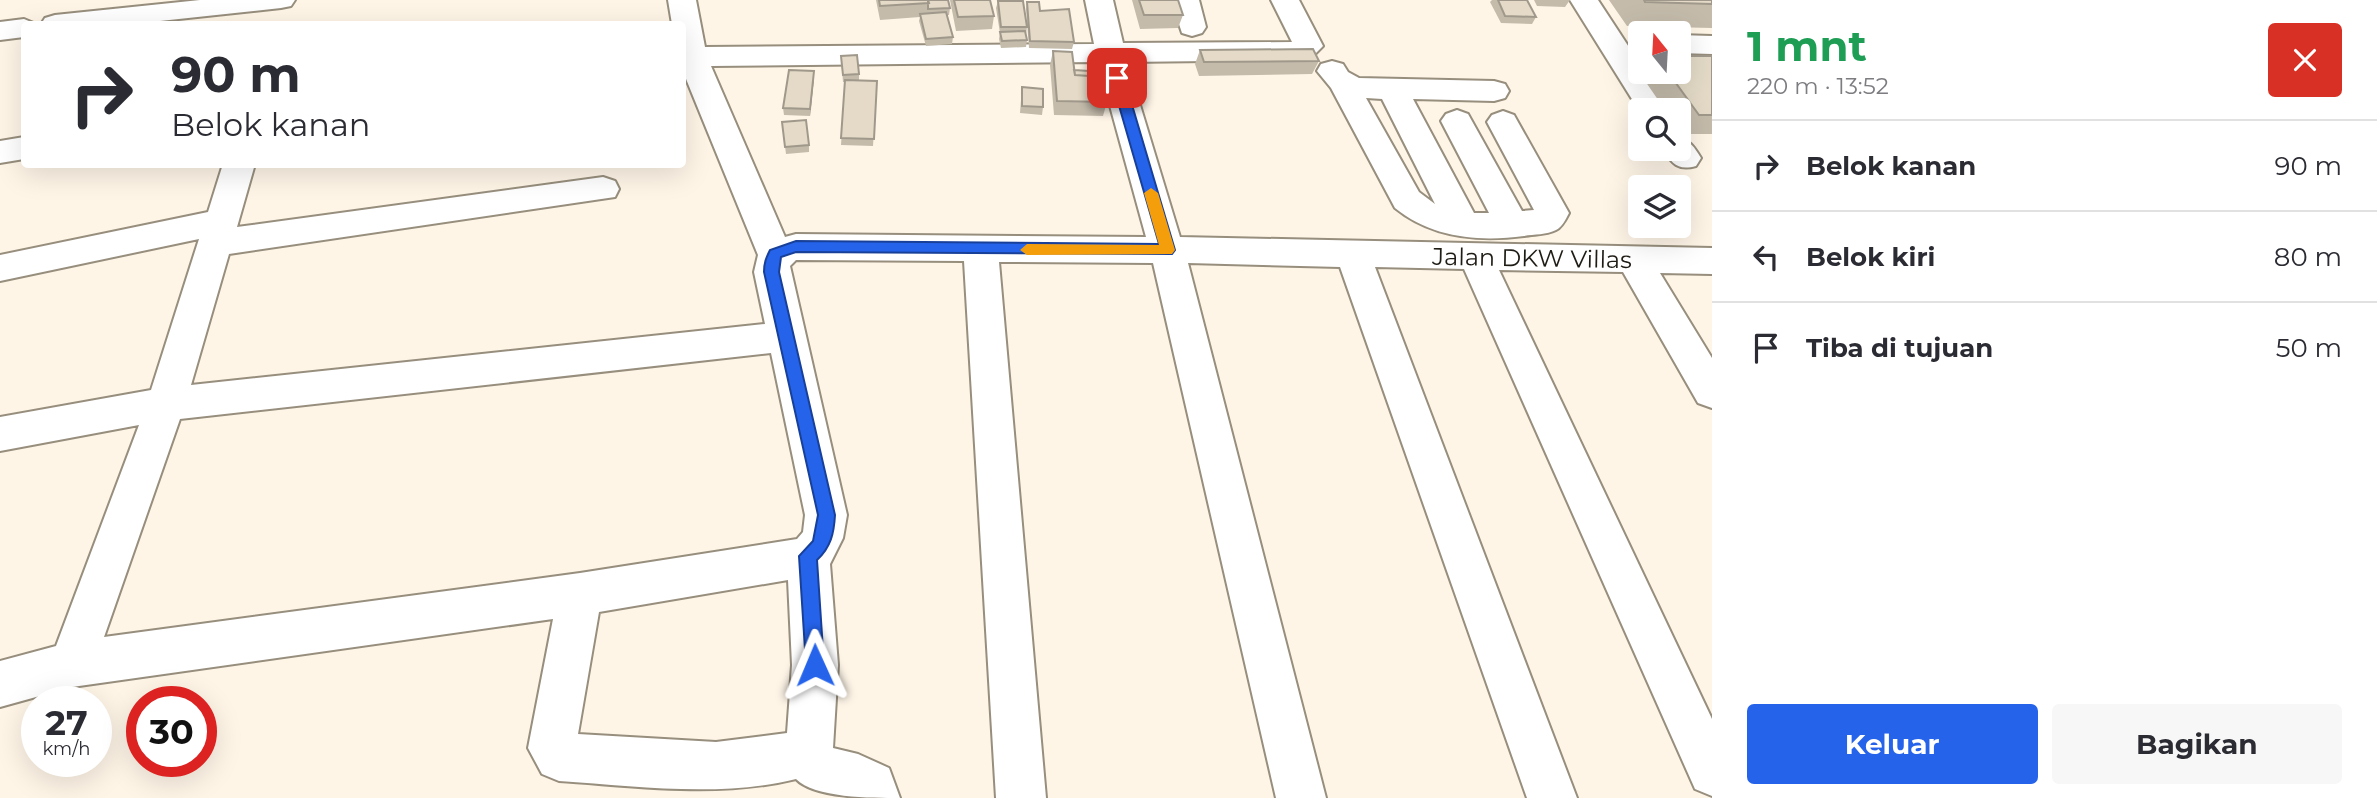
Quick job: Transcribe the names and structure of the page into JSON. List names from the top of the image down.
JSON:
{
  "streets": {
    "street": ["Jalan DKW Villas"]
  },
  "north": "top",
  "page": {
    "heading": ["1 mnt", "220 m · 13:52"],
    "turn": ["90 m", "Belok kanan"],
    "list": [
      {
        "name": "Belok kanan",
        "value": "90 m"
      },
      {
        "name": "Belok kiri",
        "value": "80 m"
      },
      {
        "name": "Tiba di tujuan",
        "value": "50 m"
      }
    ],
    "speed": "27 km/h",
    "limit": "30",
    "buttons": ["Keluar", "Bagikan"]
  }
}
